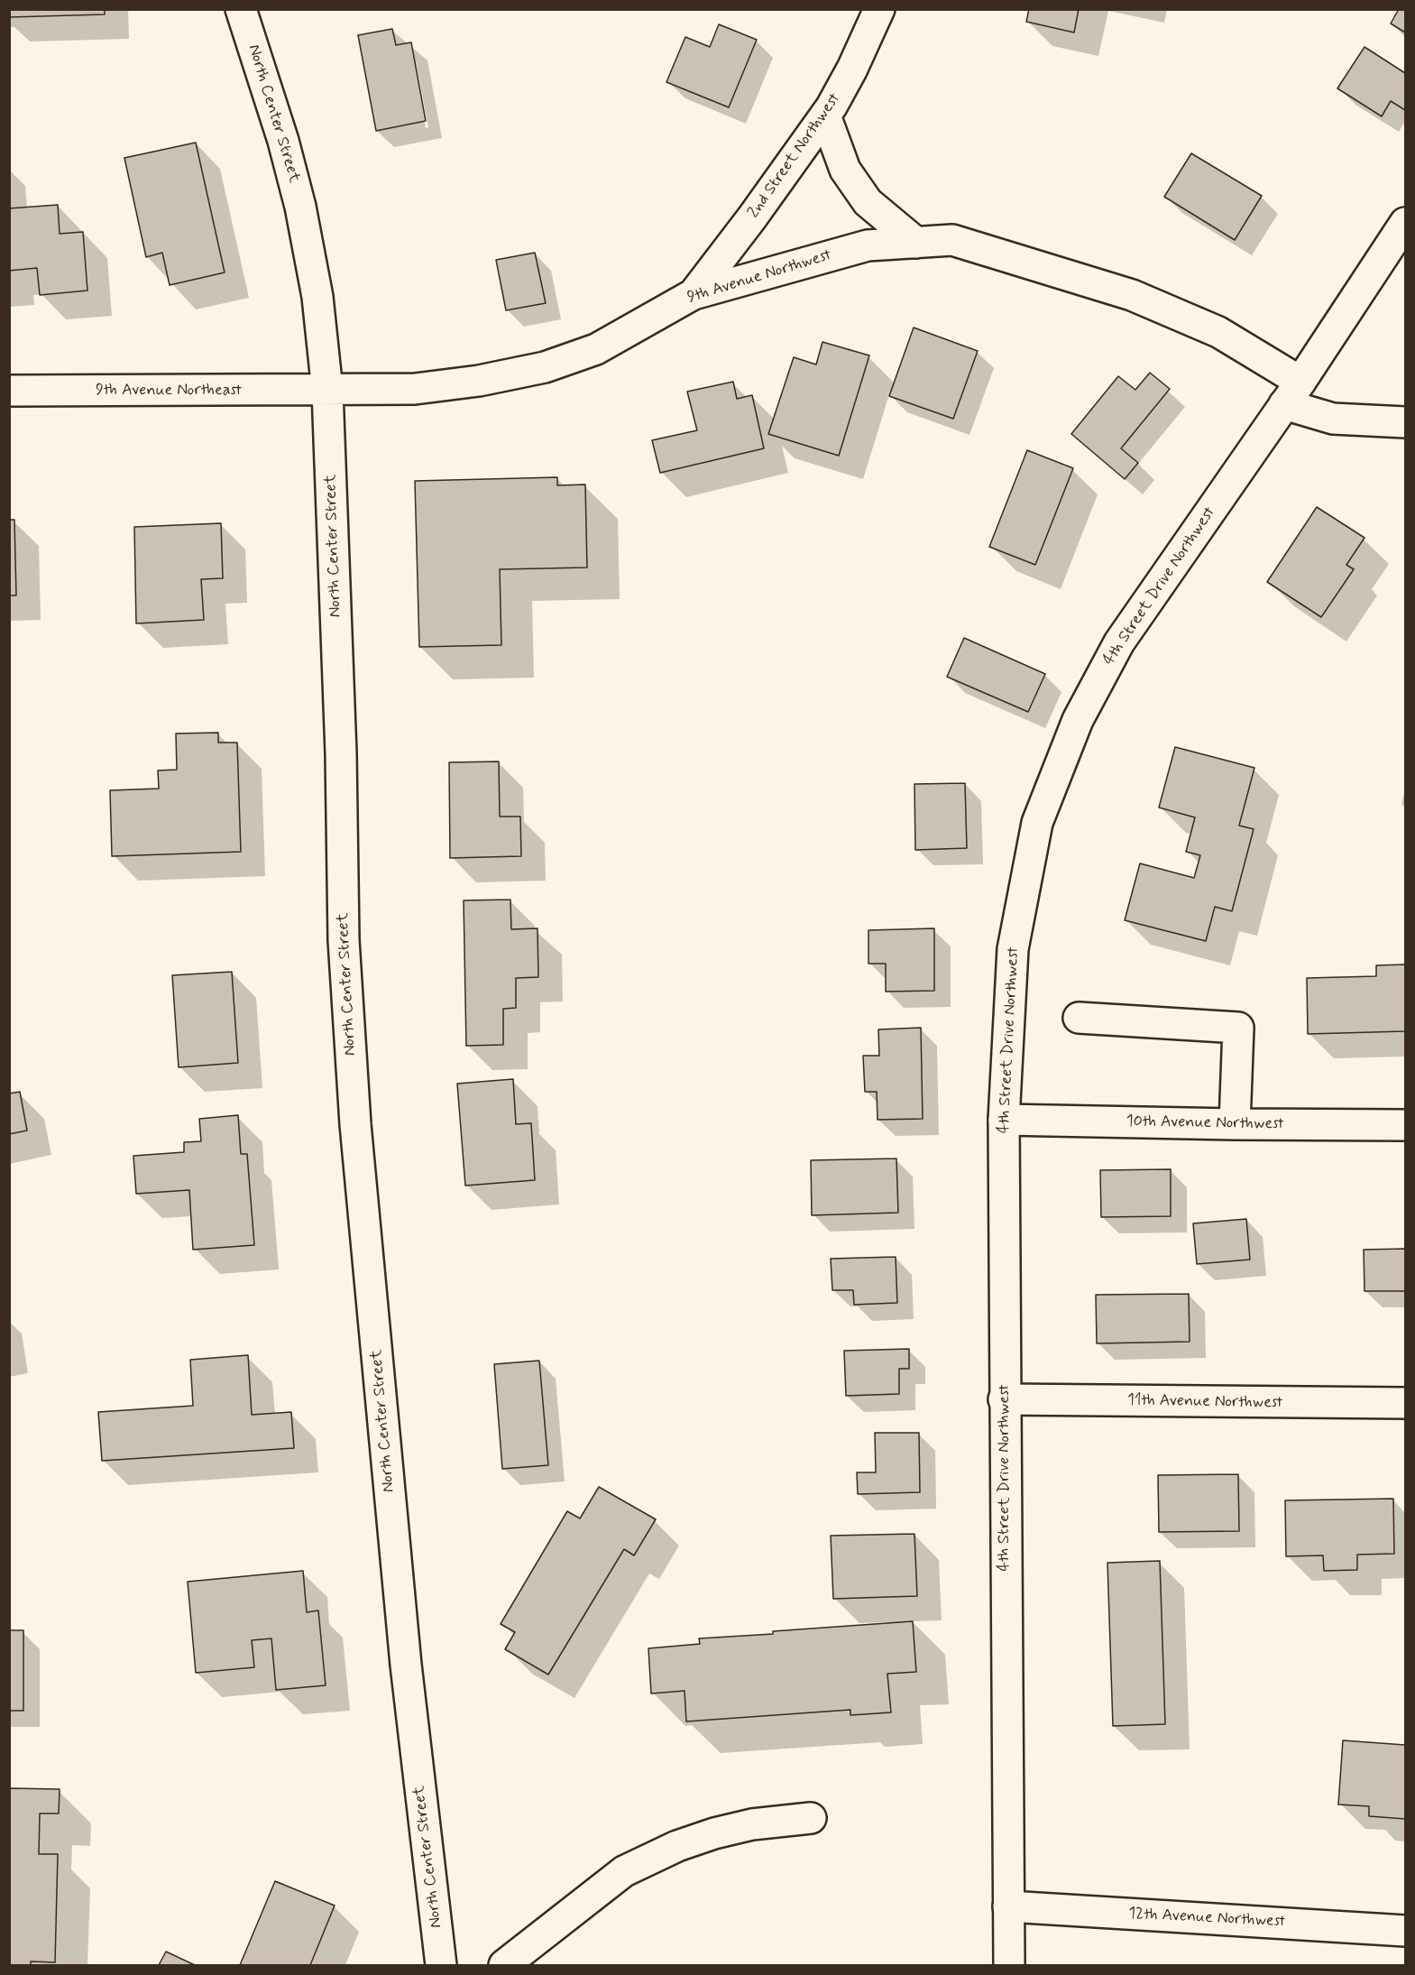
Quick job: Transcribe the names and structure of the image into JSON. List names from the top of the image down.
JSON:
{
  "streets": {
    "street": [
      "North Center Street",
      "2nd Street Northwest",
      "9th Avenue Northwest",
      "9th Avenue Northeast",
      "4th Street Drive Northwest",
      "10th Avenue Northwest",
      "11th Avenue Northwest",
      "12th Avenue Northwest"
    ]
  },
  "crossings": [
    ["North Center Street", "9th Avenue Northwest"],
    ["North Center Street", "9th Avenue Northeast"],
    ["2nd Street Northwest", "9th Avenue Northwest"],
    ["9th Avenue Northwest", "9th Avenue Northeast"],
    ["9th Avenue Northwest", "4th Street Drive Northwest"],
    ["4th Street Drive Northwest", "10th Avenue Northwest"],
    ["4th Street Drive Northwest", "11th Avenue Northwest"],
    ["4th Street Drive Northwest", "12th Avenue Northwest"]
  ]
}
